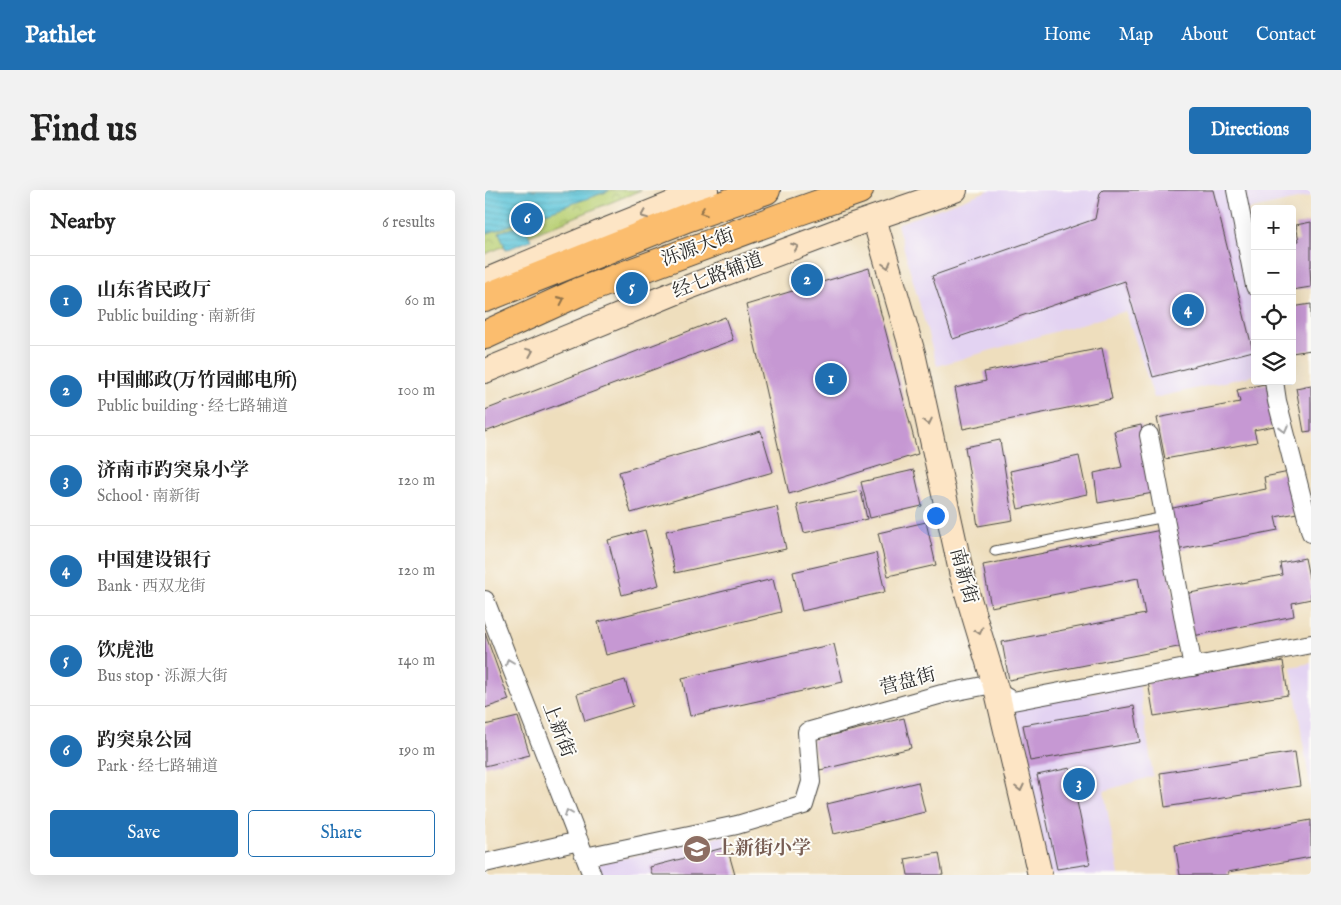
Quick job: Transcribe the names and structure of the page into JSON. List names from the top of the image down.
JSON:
{
  "streets": {
    "main road": ["泺源大街"],
    "street": [
      "经七路辅道",
      "南新街",
      "营盘街",
      "上新街"
    ]
  },
  "crossings": [
    ["经七路辅道", "南新街"],
    ["南新街", "营盘街"],
    ["营盘街", "上新街"]
  ],
  "one_way": ["上新街"],
  "places": {
    "school or university": ["上新街小学"]
  },
  "page": {
    "header": "Pathlet",
    "nav": [
      "Home",
      "Map",
      "About",
      "Contact"
    ],
    "buttons": [
      "Directions",
      ["Save", "Share"]
    ],
    "title": "Find us",
    "heading": ["Nearby", "6 results"],
    "pins": [
      "6",
      "2",
      "5",
      "4",
      "1",
      "3"
    ],
    "map_buttons": ["+", "−"],
    "list": [
      {
        "mark": "1",
        "name": "山东省民政厅",
        "note": "Public building · 南新街",
        "value": "60 m"
      },
      {
        "mark": "2",
        "name": "中国邮政(万竹园邮电所)",
        "note": "Public building · 经七路辅道",
        "value": "100 m"
      },
      {
        "mark": "3",
        "name": "济南市趵突泉小学",
        "note": "School · 南新街",
        "value": "120 m"
      },
      {
        "mark": "4",
        "name": "中国建设银行",
        "note": "Bank · 西双龙街",
        "value": "120 m"
      },
      {
        "mark": "5",
        "name": "饮虎池",
        "note": "Bus stop · 泺源大街",
        "value": "140 m"
      },
      {
        "mark": "6",
        "name": "趵突泉公园",
        "note": "Park · 经七路辅道",
        "value": "190 m"
      }
    ]
  }
}
